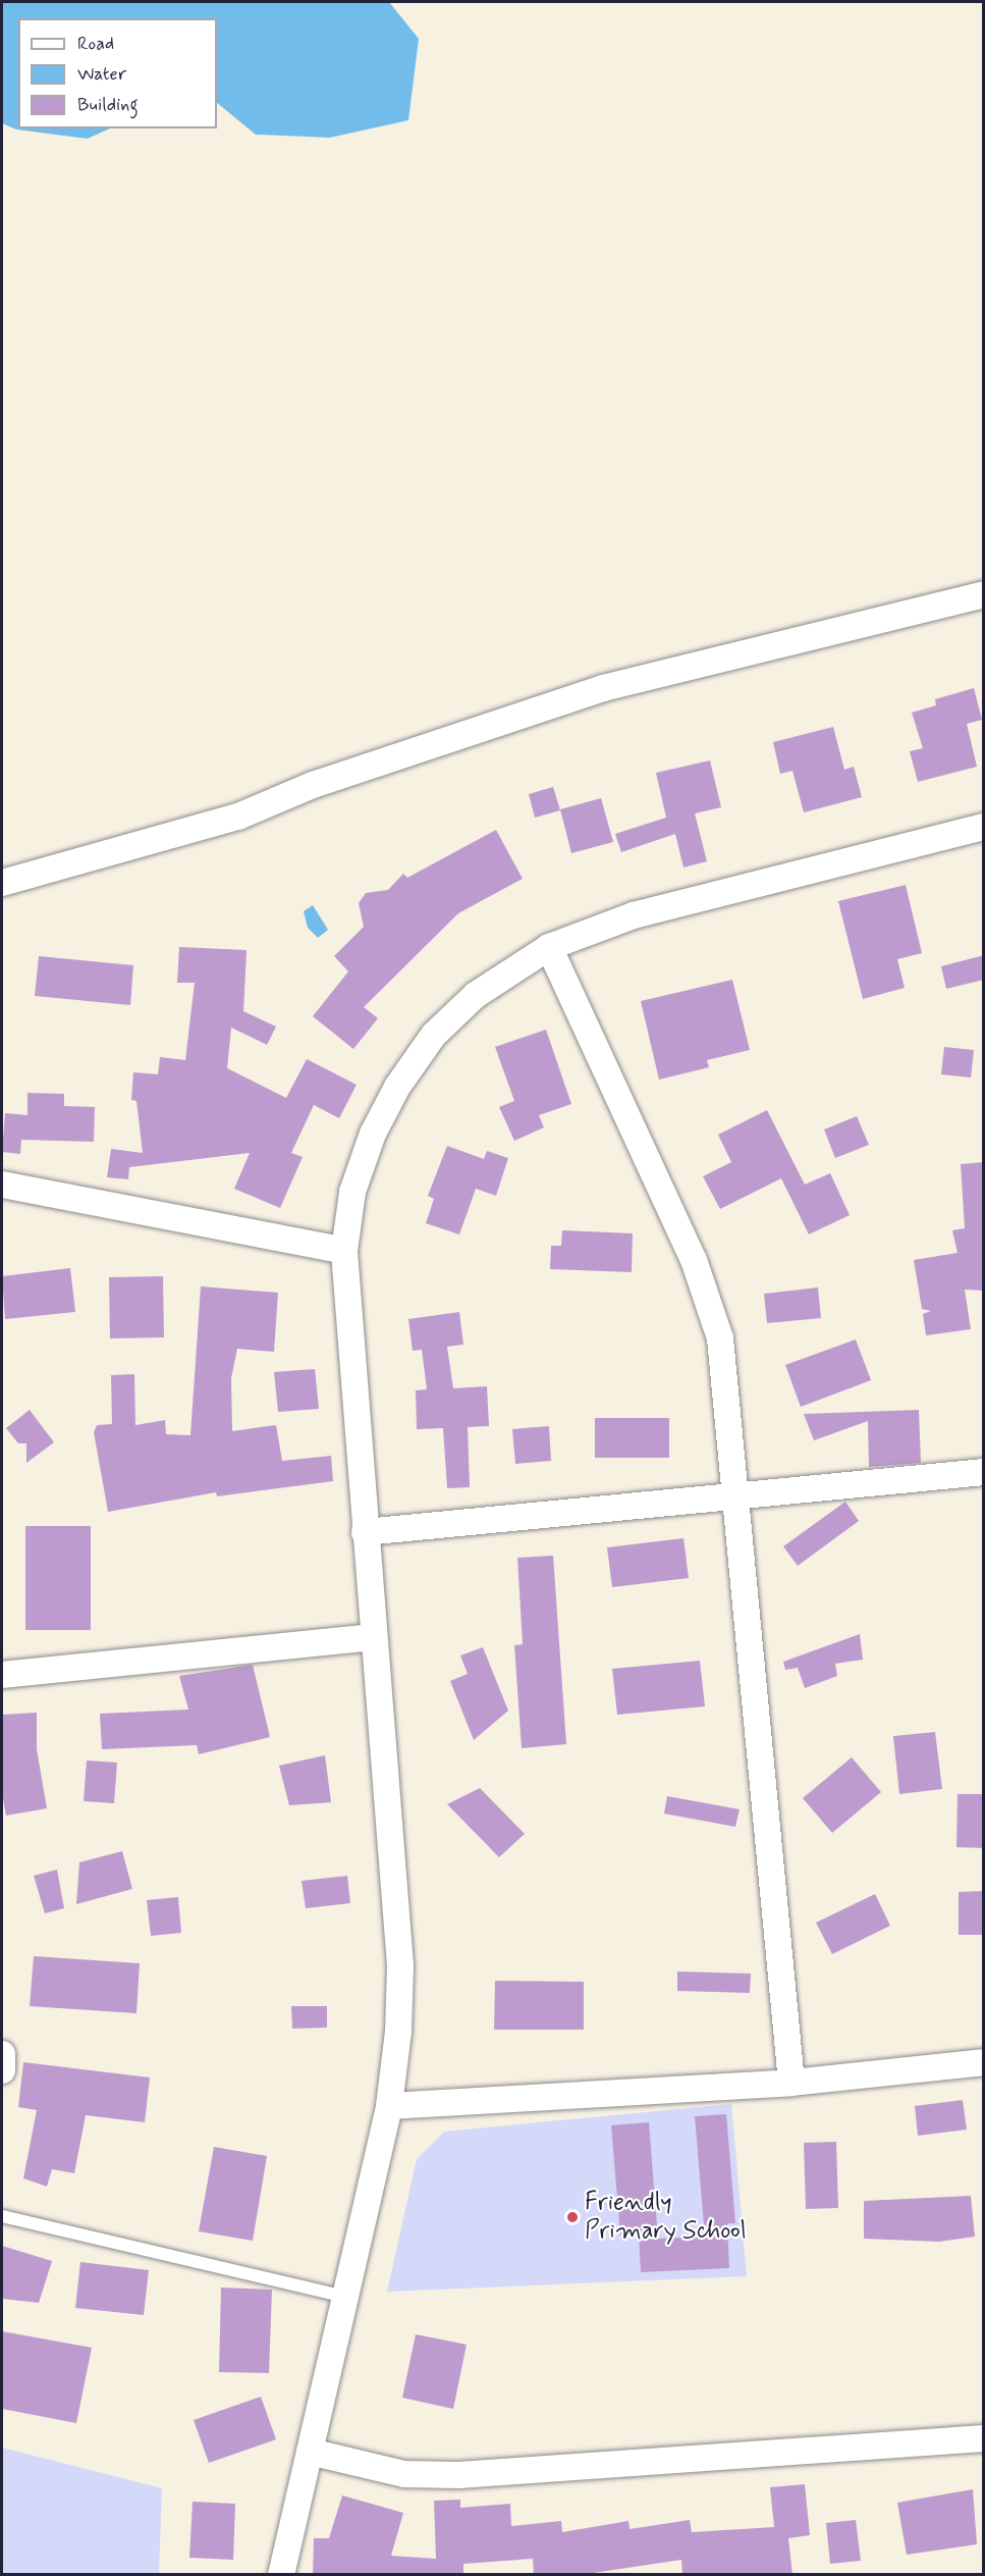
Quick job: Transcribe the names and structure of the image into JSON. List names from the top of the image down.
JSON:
{
  "places": ["Friendly Primary School"],
  "legend": ["Road", "Water", "Building"]
}
